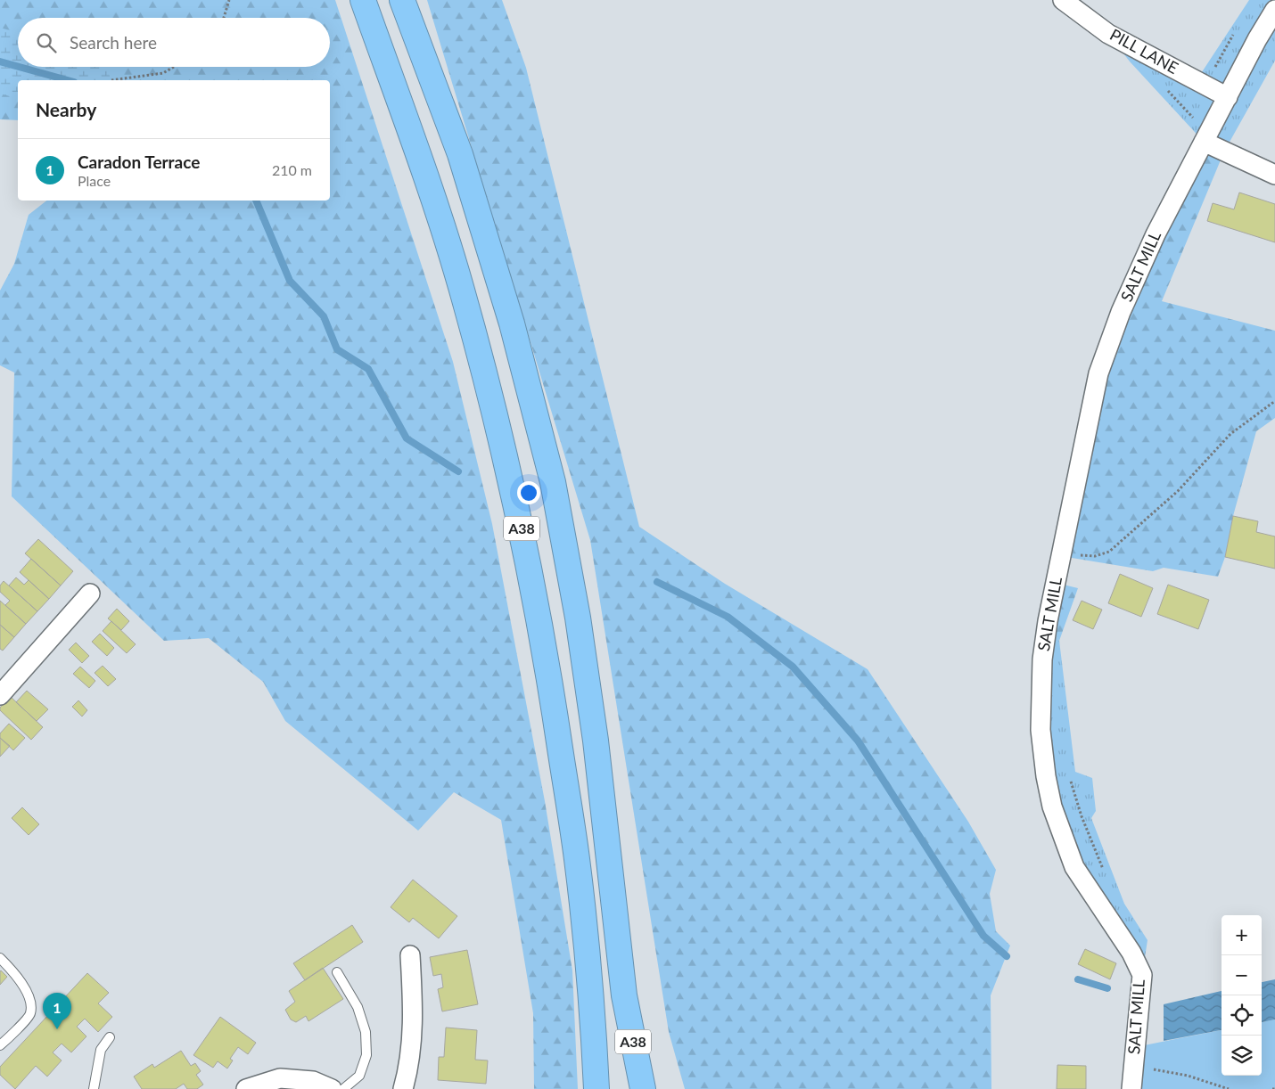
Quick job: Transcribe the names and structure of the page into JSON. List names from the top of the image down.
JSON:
{
  "streets": {
    "highway": ["A38"],
    "street": ["PILL LANE", "SALT MILL"]
  },
  "crossings": [
    ["PILL LANE", "SALT MILL"]
  ],
  "page": {
    "search": "Search here",
    "heading": "Nearby",
    "list": [
      {
        "mark": "1",
        "name": "Caradon Terrace",
        "note": "Place",
        "value": "210 m"
      }
    ],
    "map_buttons": ["+", "−"],
    "pins": "1"
  }
}
